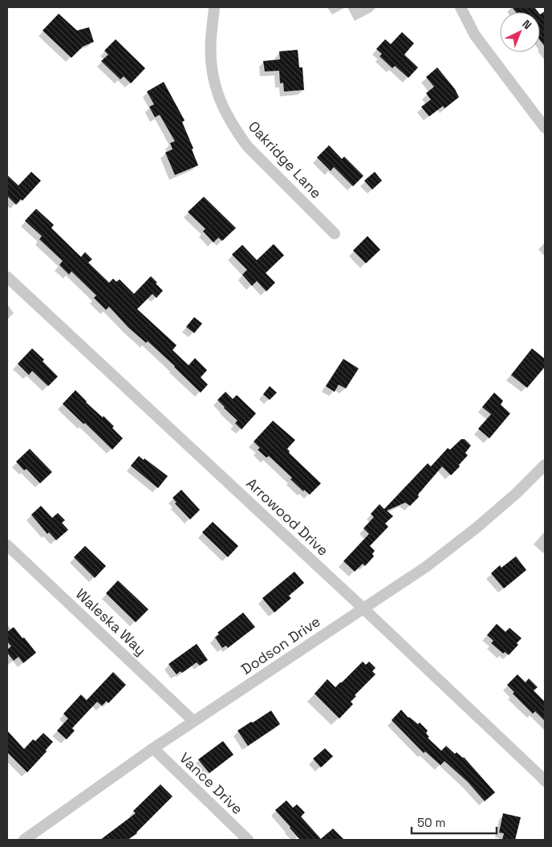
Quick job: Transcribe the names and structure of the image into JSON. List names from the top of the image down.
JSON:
{
  "streets": {
    "street": [
      "Oakridge Lane",
      "Arrowood Drive",
      "Waleska Way",
      "Dodson Drive",
      "Vance Drive"
    ]
  },
  "crossings": [
    ["Arrowood Drive", "Dodson Drive"],
    ["Waleska Way", "Dodson Drive"],
    ["Dodson Drive", "Vance Drive"]
  ],
  "scale_bar": "50 m",
  "north": "top right"
}
